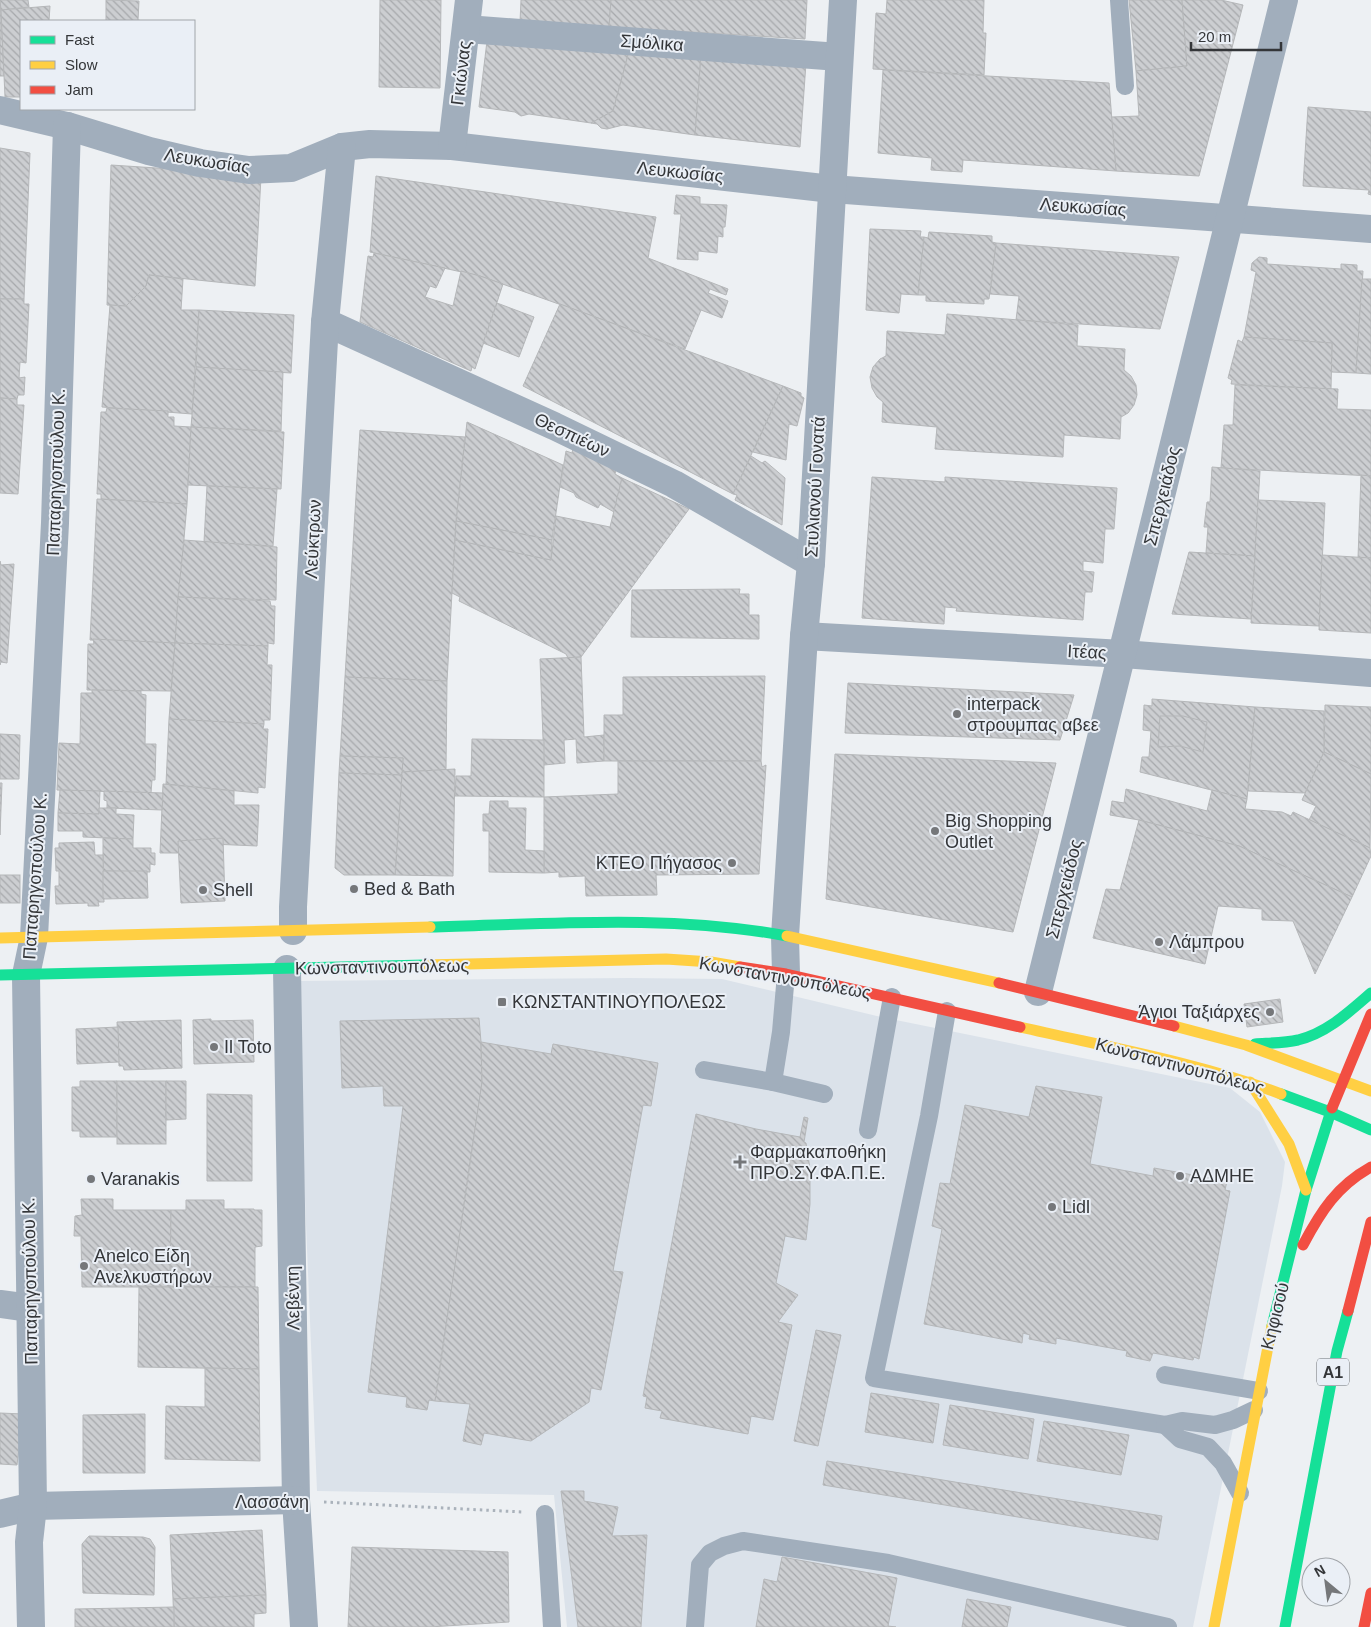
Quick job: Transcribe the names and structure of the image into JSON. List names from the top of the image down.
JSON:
{
  "streets": {
    "main road": ["Κωνσταντινουπόλεως", "Κηφισού", "Α1"],
    "street": [
      "Σμόλικα",
      "Γκιώνας",
      "Λευκωσίας",
      "Θεσπιέων",
      "Παπαρηγοπούλου Κ.",
      "Στυλιανού Γονατά",
      "Σπερχειάδος",
      "Λεύκτρων",
      "Ιτέας",
      "Λεβέντη",
      "Λασσάνη"
    ]
  },
  "crossings": [
    ["Σμόλικα", "Γκιώνας"],
    ["Σμόλικα", "Στυλιανού Γονατά"],
    ["Γκιώνας", "Λευκωσίας"],
    ["Λευκωσίας", "Παπαρηγοπούλου Κ."],
    ["Λευκωσίας", "Στυλιανού Γονατά"],
    ["Λευκωσίας", "Σπερχειάδος"],
    ["Λευκωσίας", "Λεύκτρων"],
    ["Θεσπιέων", "Στυλιανού Γονατά"],
    ["Θεσπιέων", "Λεύκτρων"],
    ["Παπαρηγοπούλου Κ.", "Κωνσταντινουπόλεως"],
    ["Παπαρηγοπούλου Κ.", "Λασσάνη"],
    ["Στυλιανού Γονατά", "Ιτέας"],
    ["Στυλιανού Γονατά", "Κωνσταντινουπόλεως"],
    ["Σπερχειάδος", "Ιτέας"],
    ["Σπερχειάδος", "Κωνσταντινουπόλεως"],
    ["Λεύκτρων", "Κωνσταντινουπόλεως"],
    ["Κωνσταντινουπόλεως", "Λεβέντη"],
    ["Κωνσταντινουπόλεως", "Κηφισού"],
    ["Λεβέντη", "Λασσάνη"]
  ],
  "places": {
    "other": [
      "interpack στρουμπας αβεε",
      "Big Shopping Outlet",
      "ΚΤΕΟ Πήγασος",
      "Bed & Bath",
      "Shell",
      "Λάμπρου",
      "Άγιοι Ταξιάρχες",
      "Il Toto",
      "ΑΔΜΗΕ",
      "Varanakis",
      "Lidl",
      "Anelco Είδη Ανελκυστήρων"
    ],
    "transit": ["ΚΩΝΣΤΑΝΤΙΝΟΥΠΟΛΕΩΣ"],
    "health": ["Φαρμακαποθήκη ΠΡΟ.ΣΥ.ΦΑ.Π.Ε."]
  },
  "legend": ["Fast", "Slow", "Jam"],
  "scale_bar": "20 m",
  "north": "top left"
}
